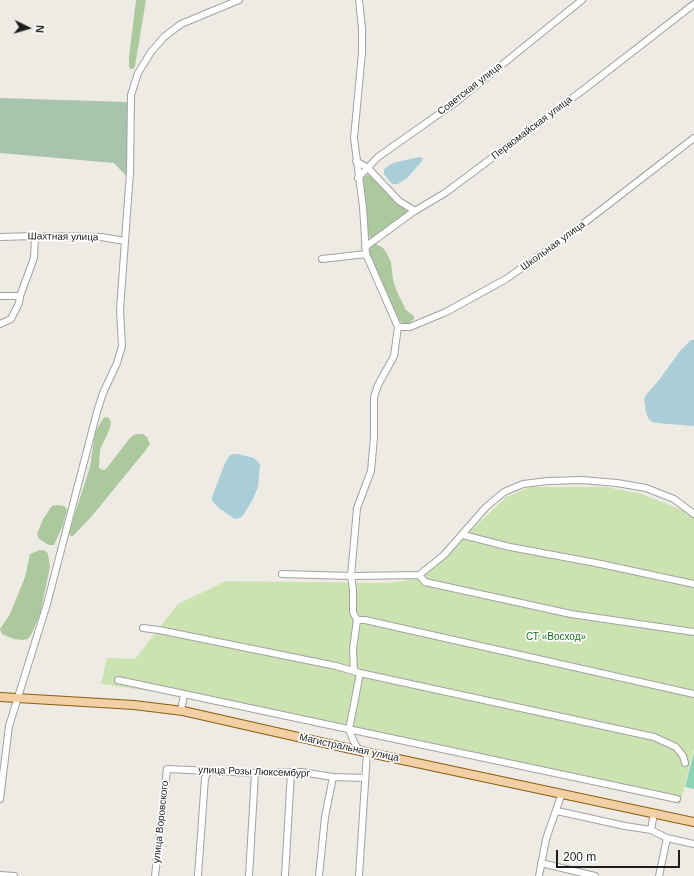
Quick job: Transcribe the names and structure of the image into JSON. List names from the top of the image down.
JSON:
{
  "streets": {
    "main road": ["Магистральная улица"],
    "street": [
      "Советская улица",
      "Первомайская улица",
      "Шахтная улица",
      "Школьная улица",
      "улица Розы Люксембург",
      "улица Воровского"
    ]
  },
  "crossings": [
    ["улица Розы Люксембург", "улица Воровского"]
  ],
  "parks": ["СТ «Восход»"],
  "scale_bar": "200 m",
  "north": "right"
}
